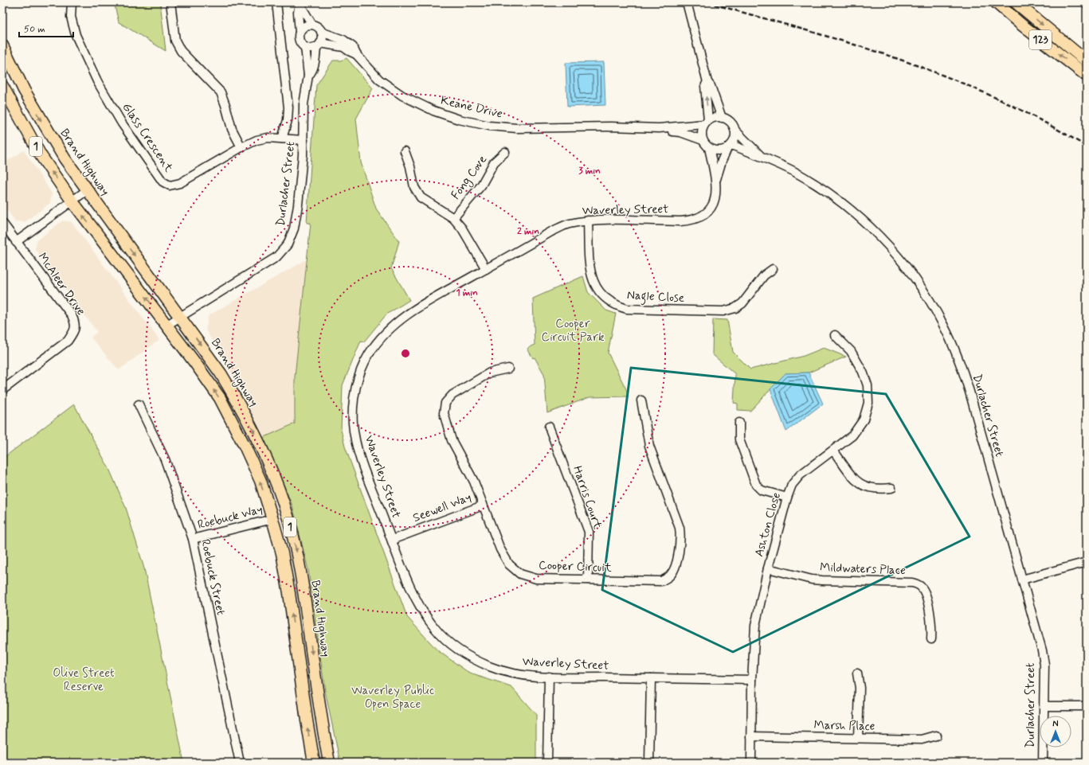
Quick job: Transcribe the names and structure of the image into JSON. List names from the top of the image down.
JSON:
{
  "streets": {
    "highway": ["123", "1", "Brand Highway"],
    "street": [
      "Keane Drive",
      "Glass Crescent",
      "Fong Cove",
      "Durlacher Street",
      "Waverley Street",
      "McAleer Drive",
      "Nagle Close",
      "Harris Court",
      "Seewell Way",
      "Roebuck Way",
      "Ashton Close",
      "Cooper Circuit",
      "Mildwaters Place",
      "Roebuck Street",
      "Marsh Place"
    ]
  },
  "crossings": [
    ["Keane Drive", "Durlacher Street"],
    ["Keane Drive", "Waverley Street"],
    ["Glass Crescent", "Durlacher Street"],
    ["1", "Durlacher Street"],
    ["1", "Roebuck Way"],
    ["Brand Highway", "Durlacher Street"],
    ["Durlacher Street", "Waverley Street"],
    ["Waverley Street", "Nagle Close"],
    ["Waverley Street", "Seewell Way"],
    ["Waverley Street", "Ashton Close"],
    ["Harris Court", "Cooper Circuit"],
    ["Seewell Way", "Cooper Circuit"],
    ["Roebuck Way", "Roebuck Street"],
    ["Ashton Close", "Mildwaters Place"],
    ["Ashton Close", "Marsh Place"]
  ],
  "parks": ["Cooper Circuit Park", "Olive Street Reserve", "Waverley Public Open Space"],
  "scale_bar": "50 m",
  "north": "top",
  "rings": ["3 min", "2 min", "1 min"]
}
